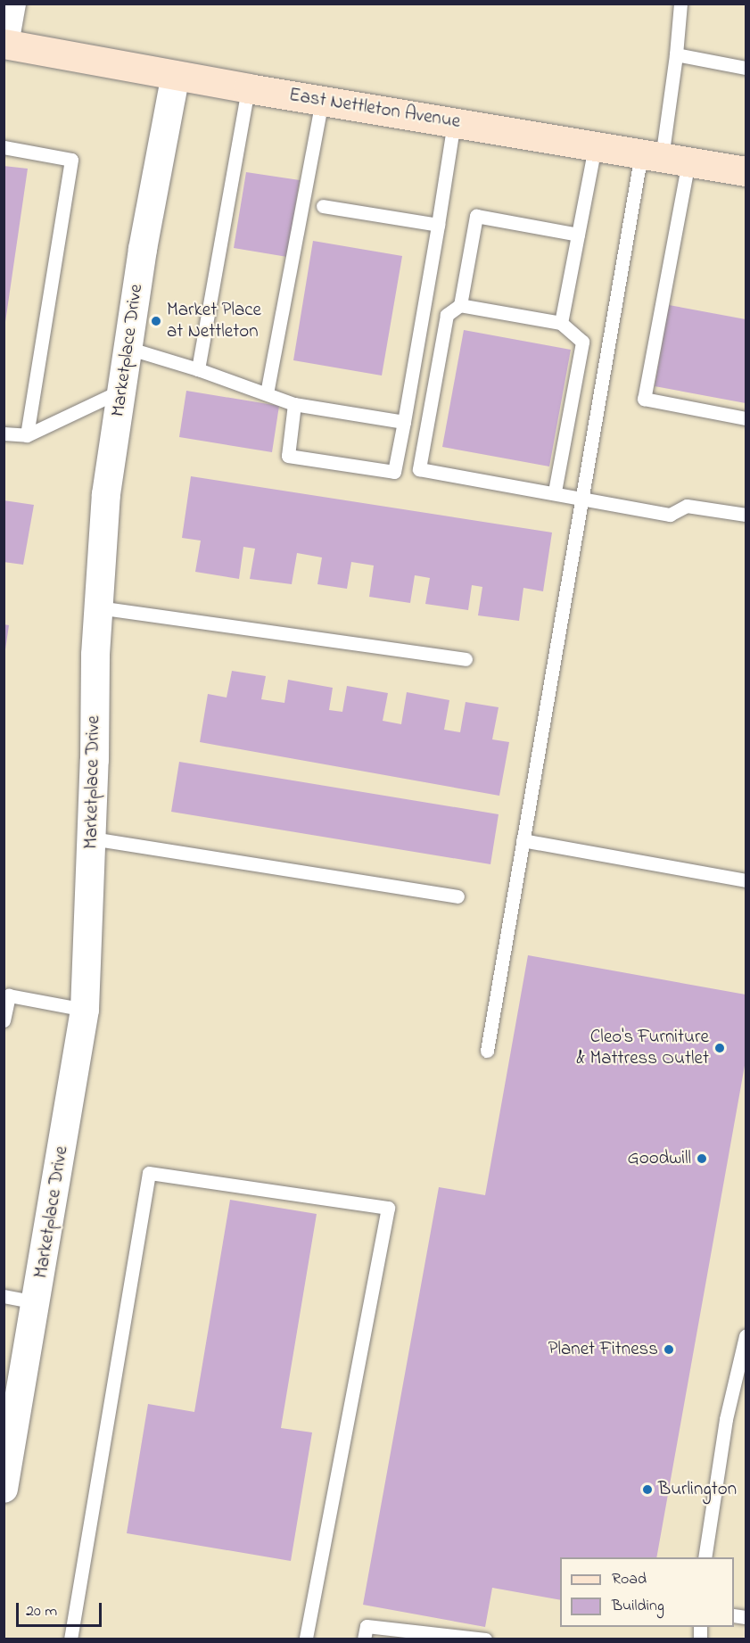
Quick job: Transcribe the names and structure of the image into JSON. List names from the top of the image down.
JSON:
{
  "streets": {
    "main road": ["East Nettleton Avenue"],
    "street": ["Marketplace Drive"]
  },
  "crossings": [
    ["East Nettleton Avenue", "Marketplace Drive"]
  ],
  "places": [
    "Market Place at Nettleton",
    "Cleo's Furniture & Mattress Outlet",
    "Goodwill",
    "Planet Fitness",
    "Burlington"
  ],
  "legend": ["Road", "Building"],
  "scale_bar": "20 m"
}
